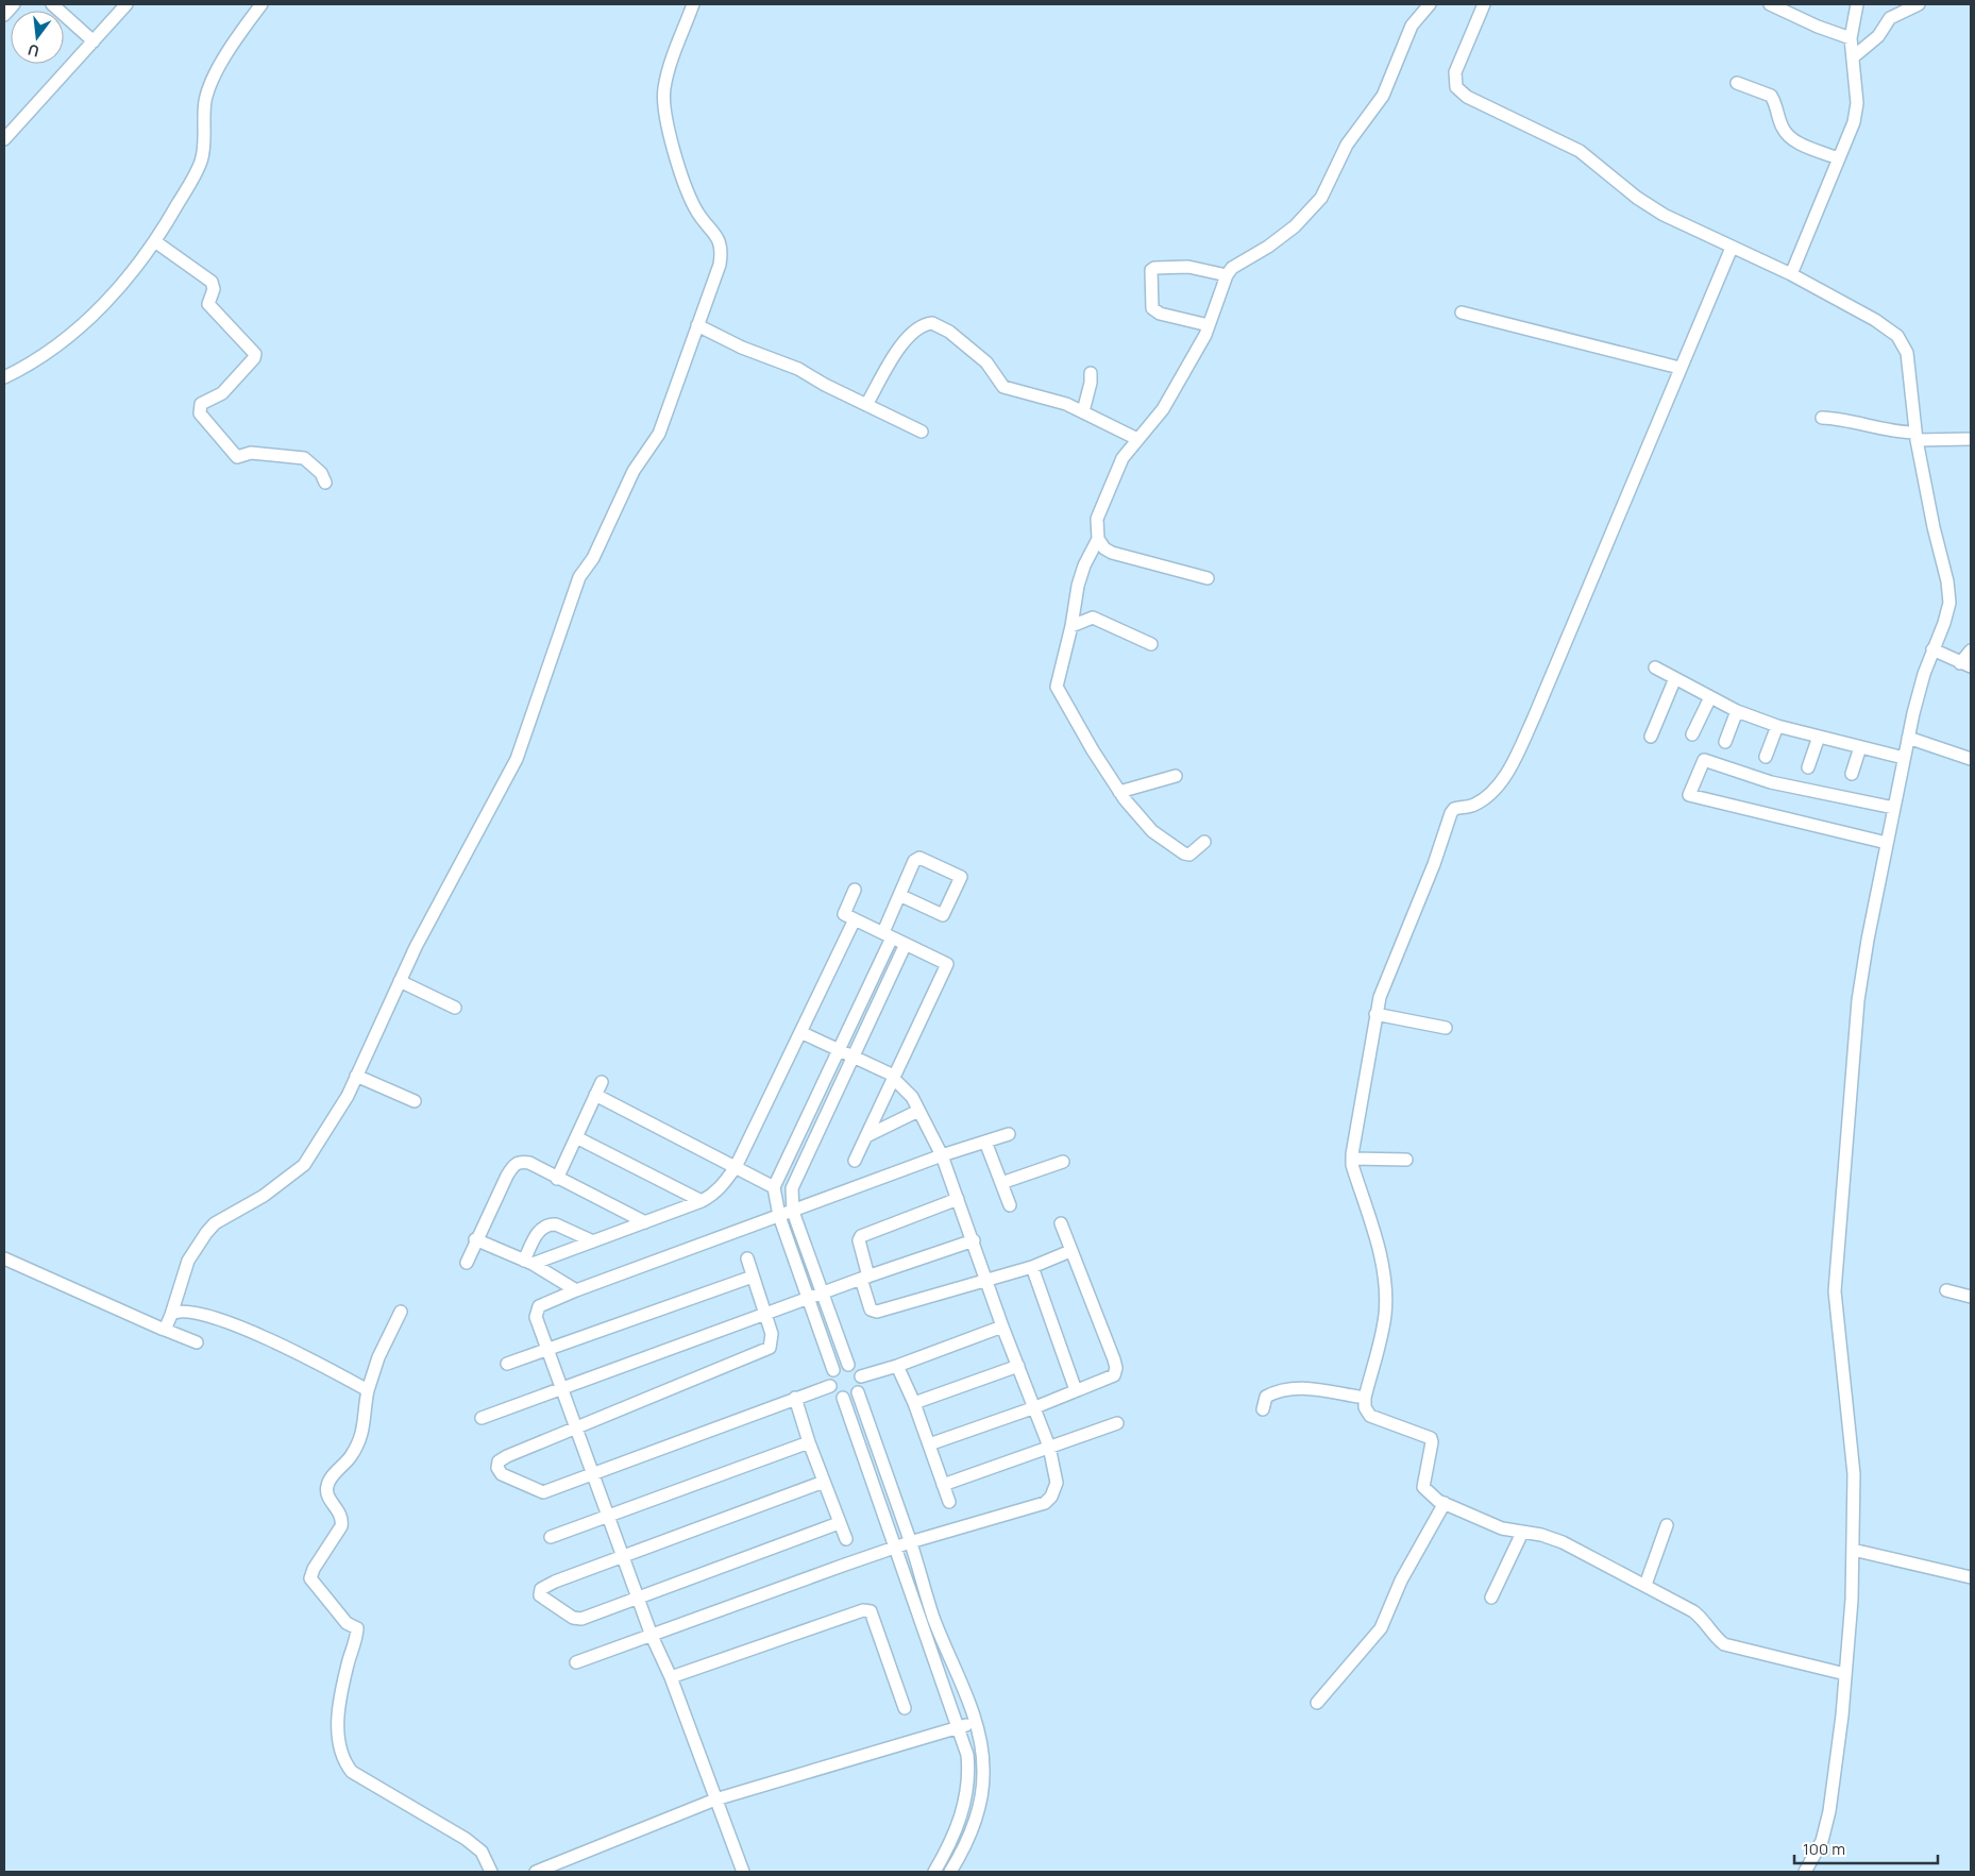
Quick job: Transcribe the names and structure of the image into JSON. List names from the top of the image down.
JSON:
{
  "scale_bar": "100 m",
  "north": "bottom"
}
